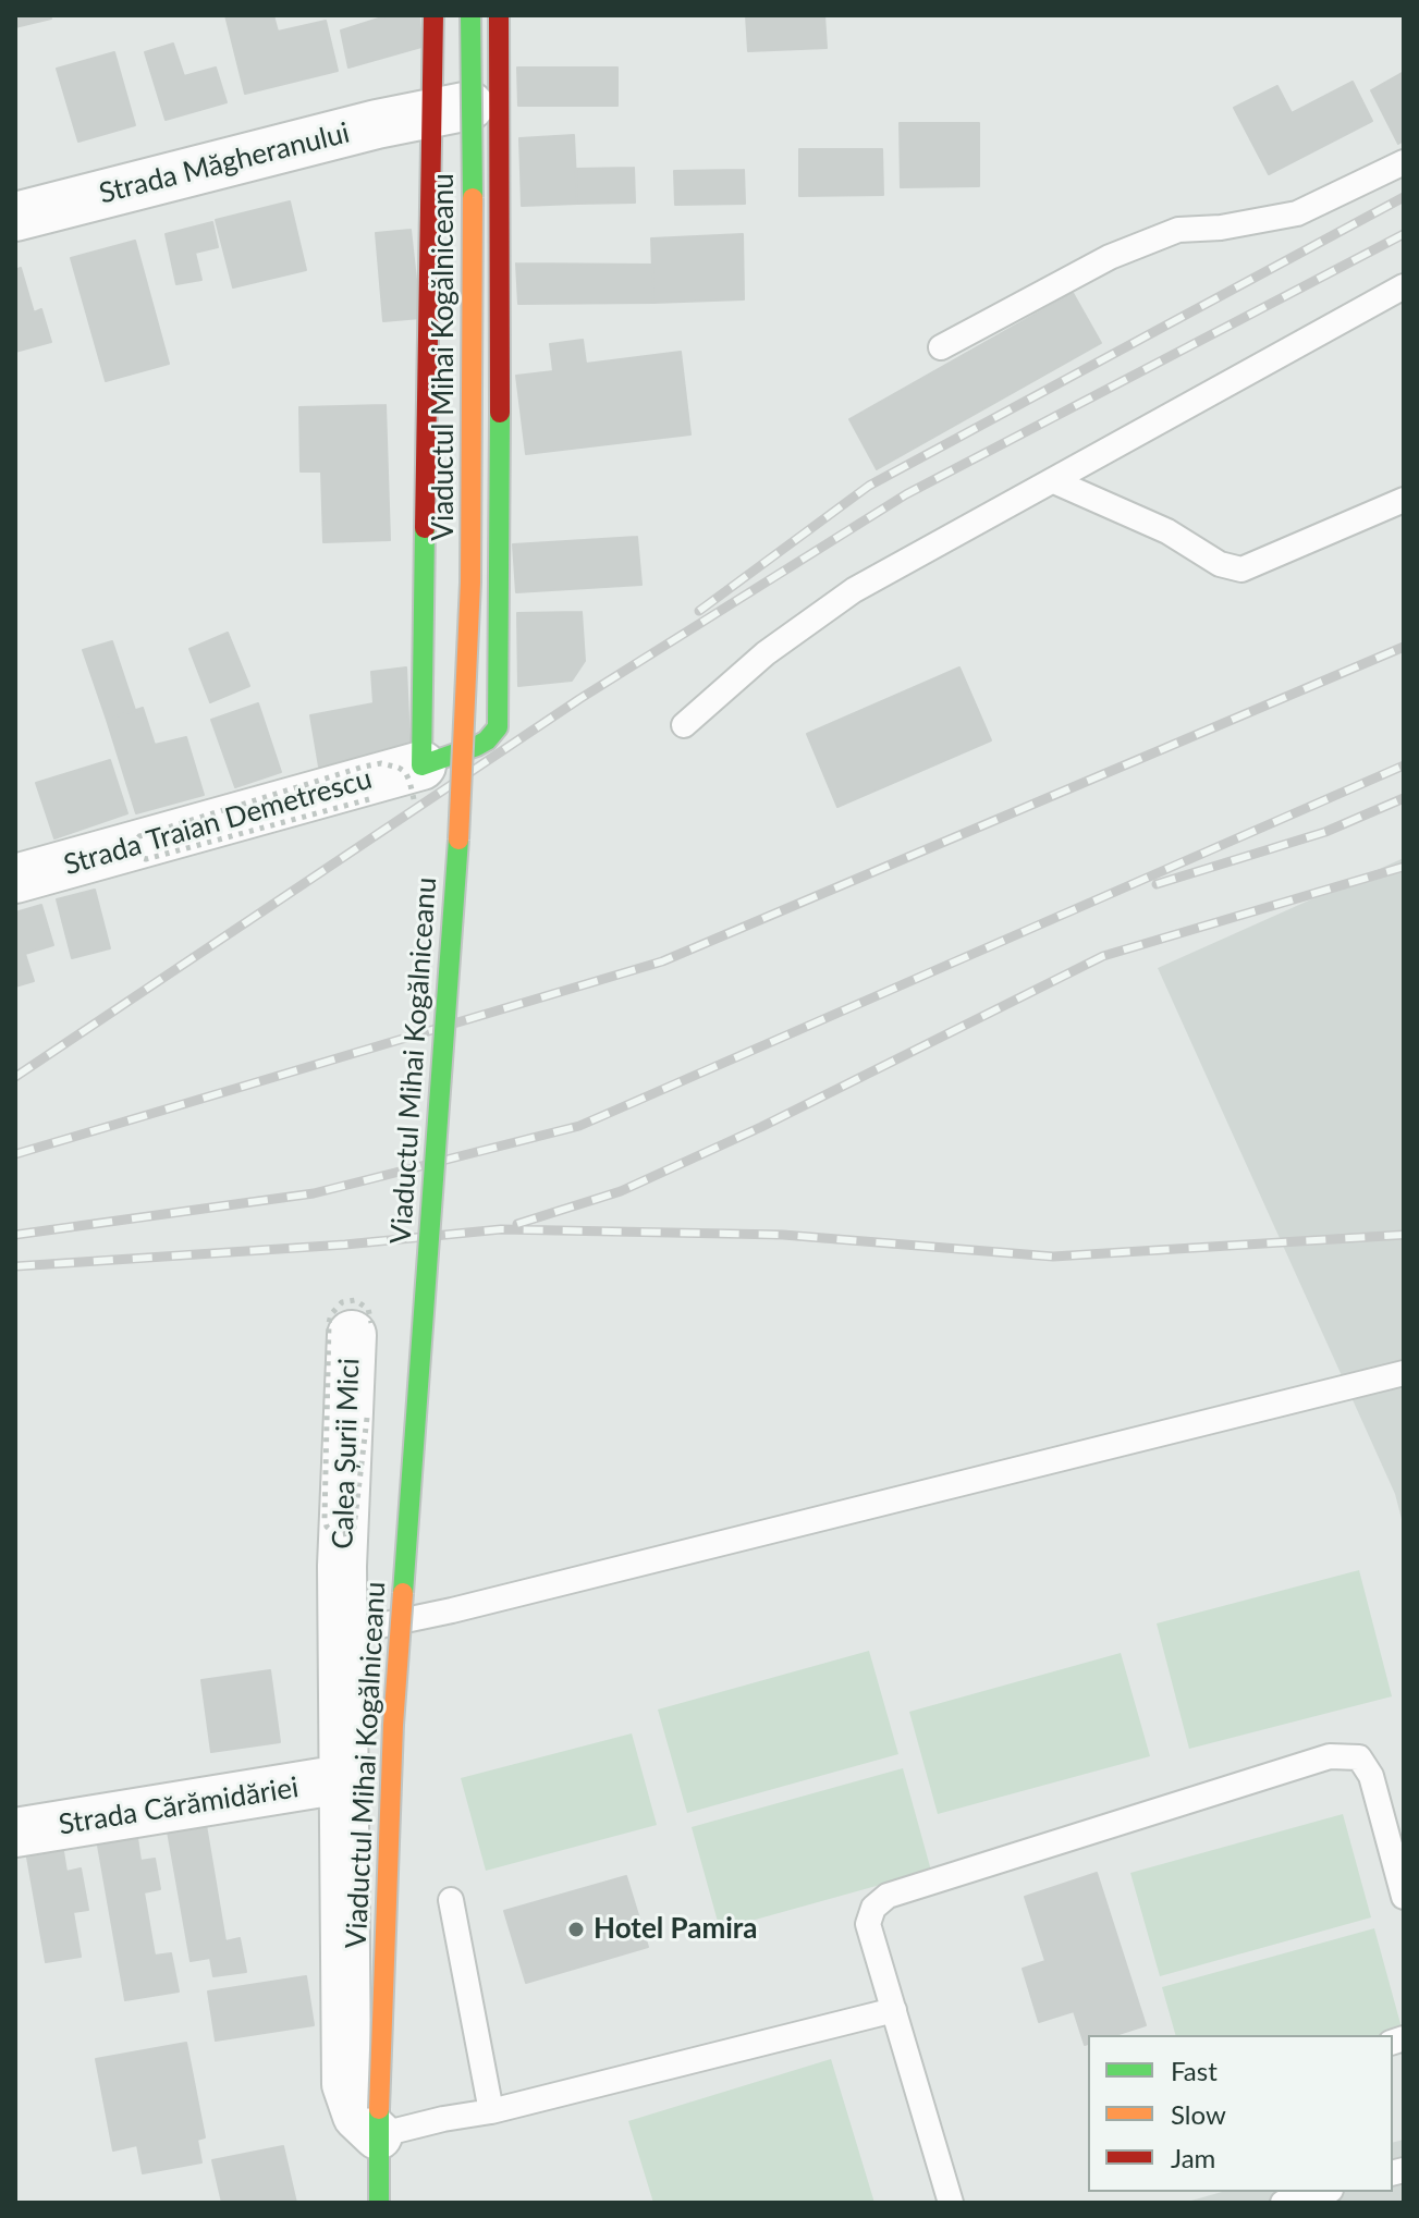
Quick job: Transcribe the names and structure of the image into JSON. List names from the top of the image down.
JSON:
{
  "streets": {
    "main road": ["Viaductul Mihai Kogălniceanu"],
    "street": [
      "Strada Măgheranului",
      "Strada Traian Demetrescu",
      "Calea Șurii Mici",
      "Strada Cărămidăriei"
    ]
  },
  "crossings": [
    ["Viaductul Mihai Kogălniceanu", "Calea Șurii Mici"],
    ["Calea Șurii Mici", "Strada Cărămidăriei"]
  ],
  "places": ["Hotel Pamira"],
  "legend": ["Fast", "Slow", "Jam"]
}
